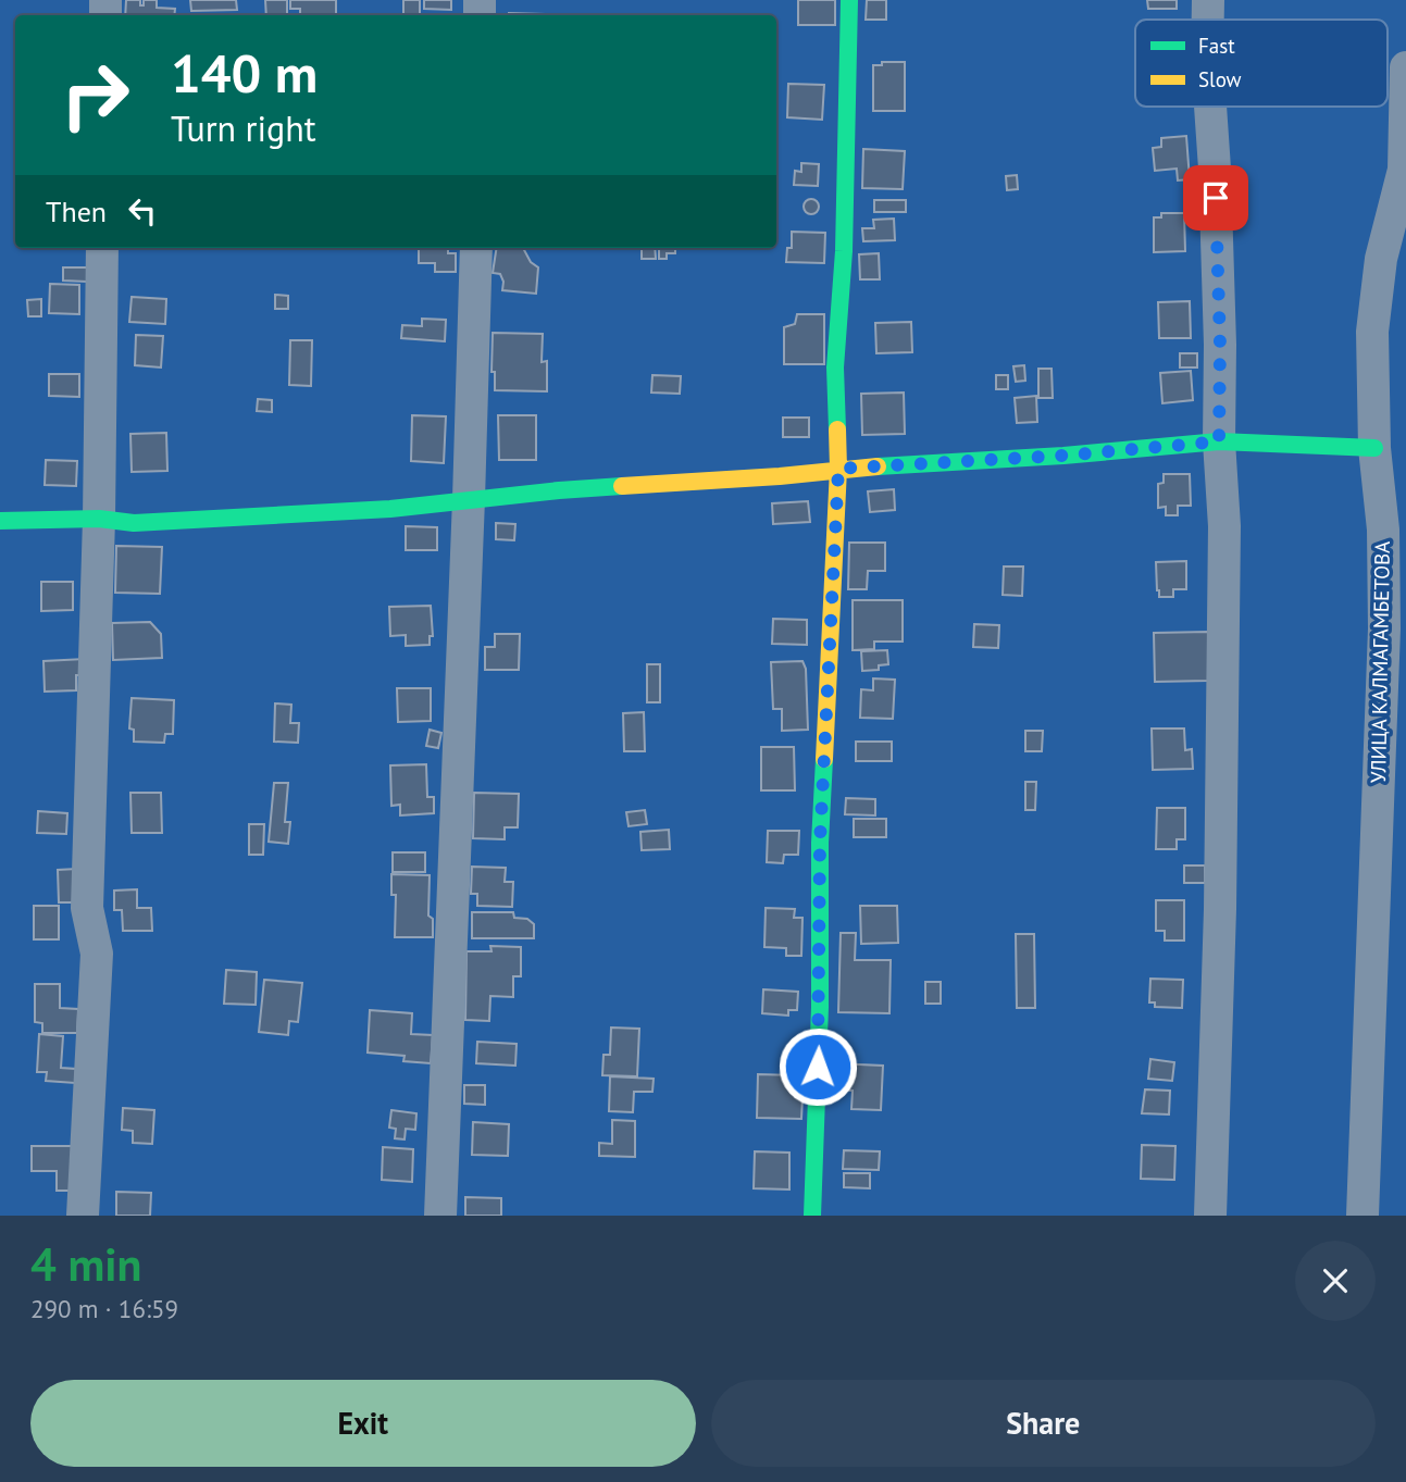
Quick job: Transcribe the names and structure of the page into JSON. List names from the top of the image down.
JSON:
{
  "streets": {
    "street": ["УЛИЦА КАЛМАГАМБЕТОВА"]
  },
  "legend": ["Fast", "Slow"],
  "page": {
    "turn": ["140 m", "Turn right"],
    "then": "Then",
    "heading": ["4 min", "290 m · 16:59"],
    "buttons": ["Exit", "Share"]
  }
}
